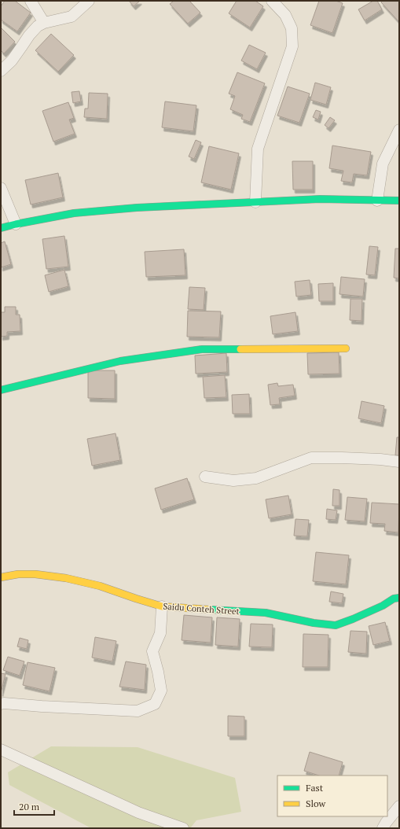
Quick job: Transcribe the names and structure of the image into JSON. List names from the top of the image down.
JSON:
{
  "streets": {
    "street": ["Saidu Conteh Street"]
  },
  "legend": ["Fast", "Slow"],
  "scale_bar": "20 m"
}
